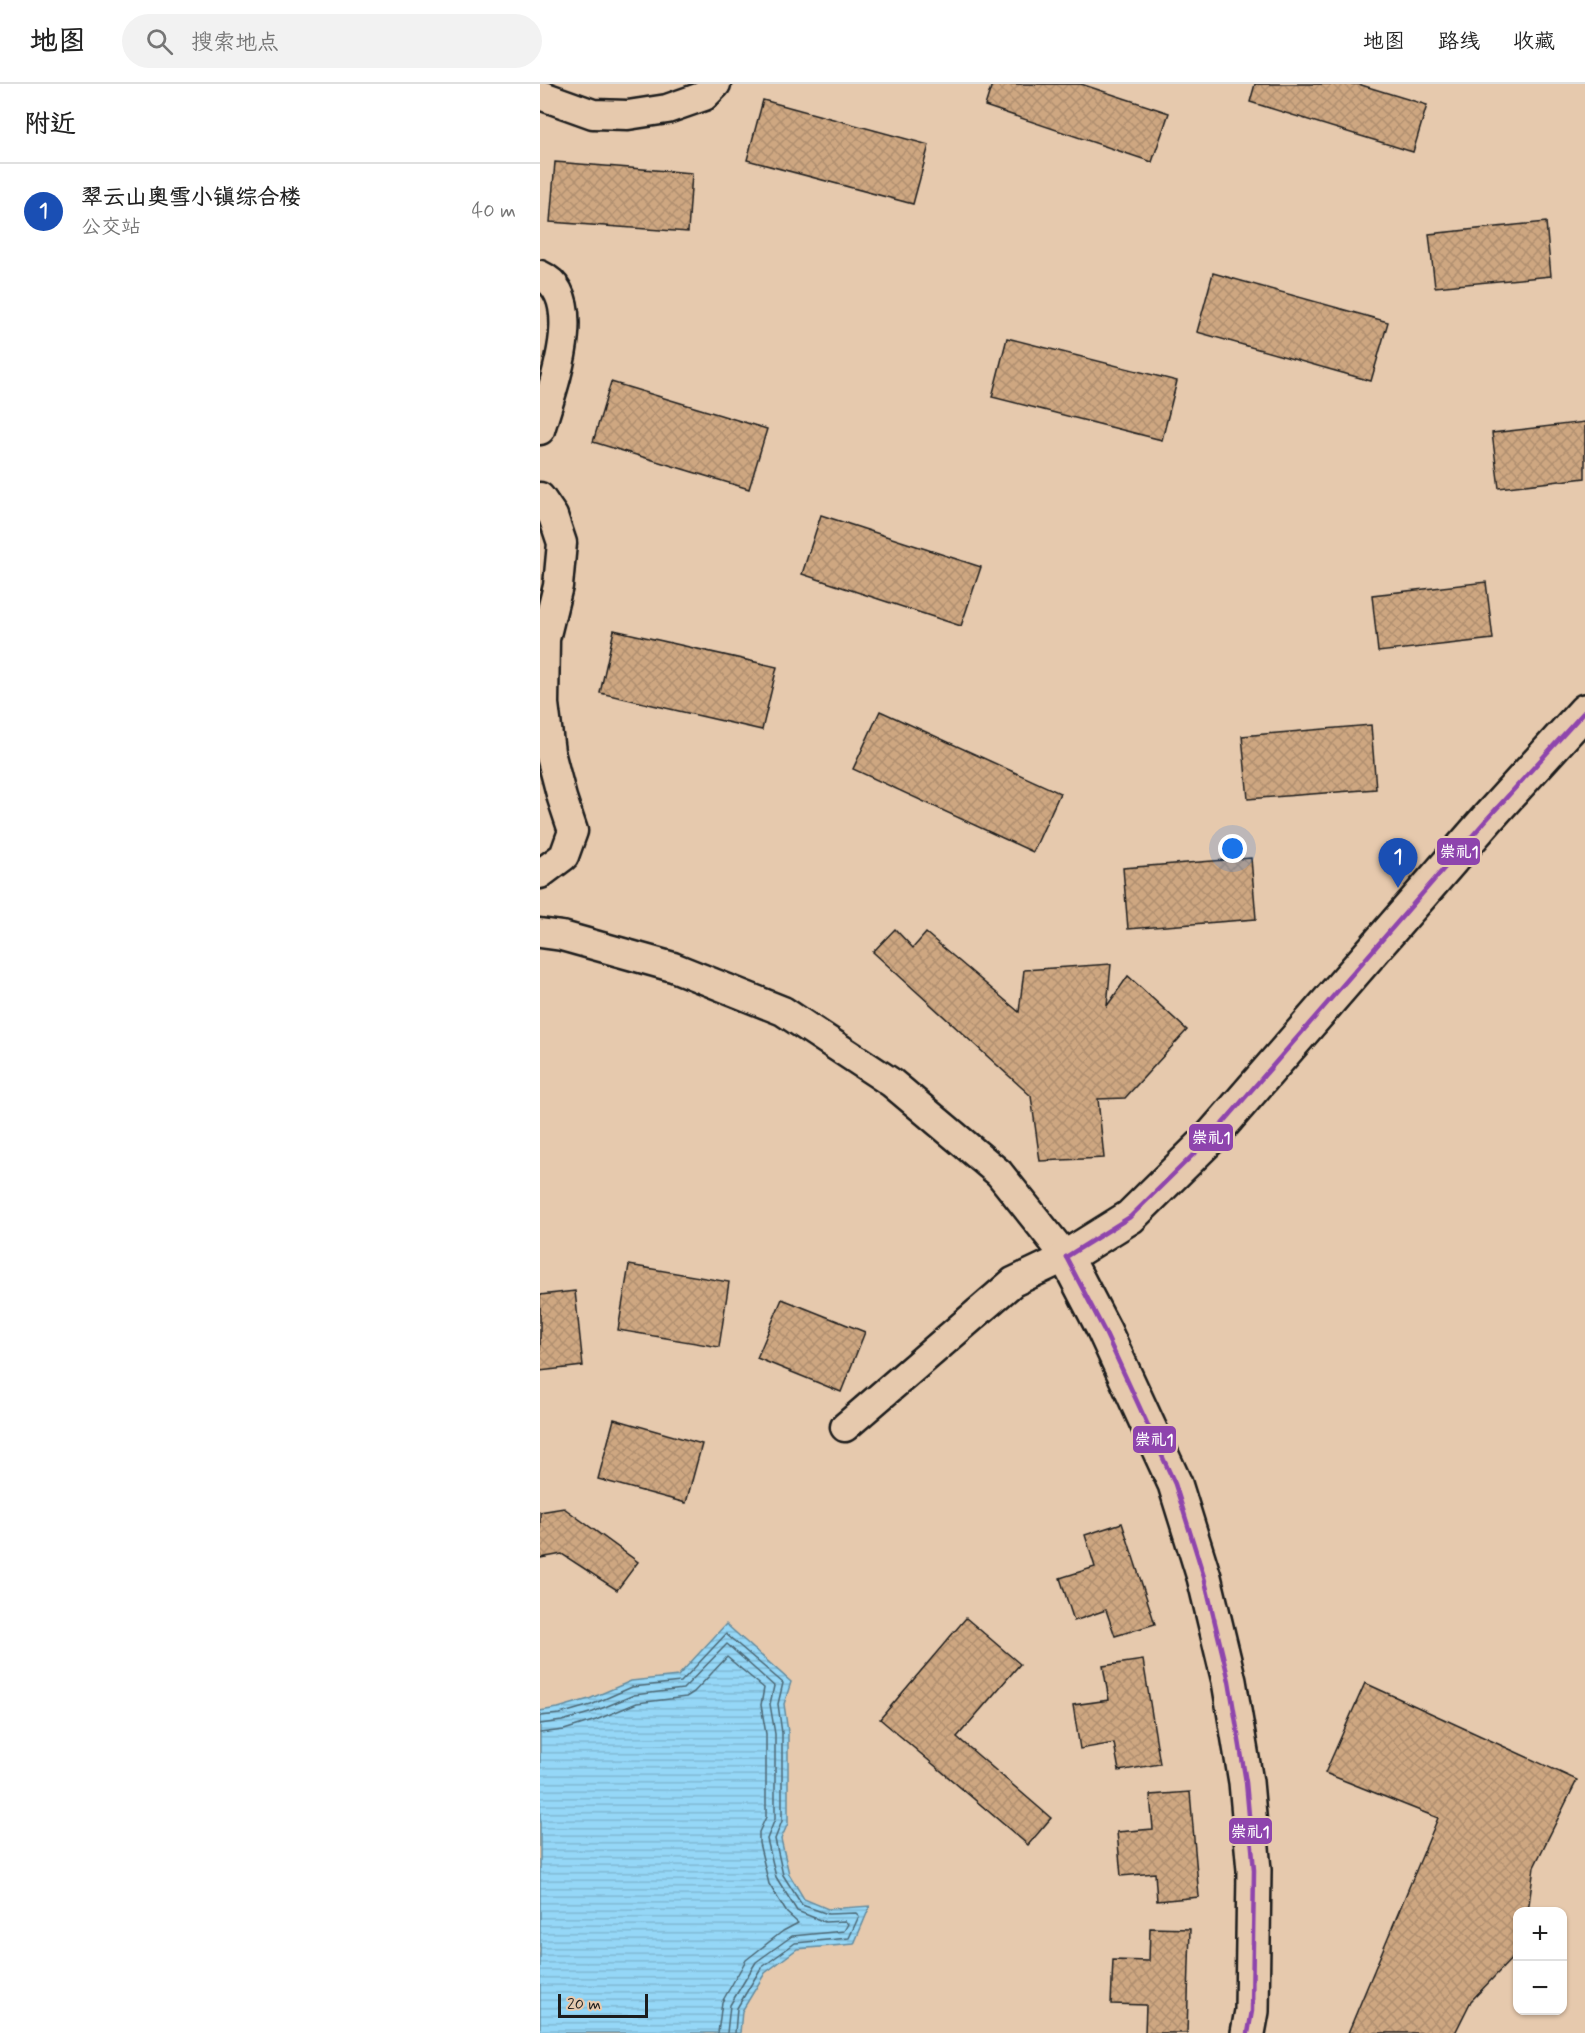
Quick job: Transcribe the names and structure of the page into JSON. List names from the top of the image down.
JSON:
{
  "lines": ["transit line 崇礼1"],
  "scale_bar": "20 m",
  "page": {
    "header": "地图",
    "search": "搜索地点",
    "nav": ["地图", "路线", "收藏"],
    "heading": "附近",
    "list": [
      {
        "mark": "1",
        "name": "翠云山奥雪小镇综合楼",
        "note": "公交站",
        "value": "40 m"
      }
    ],
    "pins": "1",
    "map_buttons": ["+", "−"],
    "scale": "20 m"
  }
}
